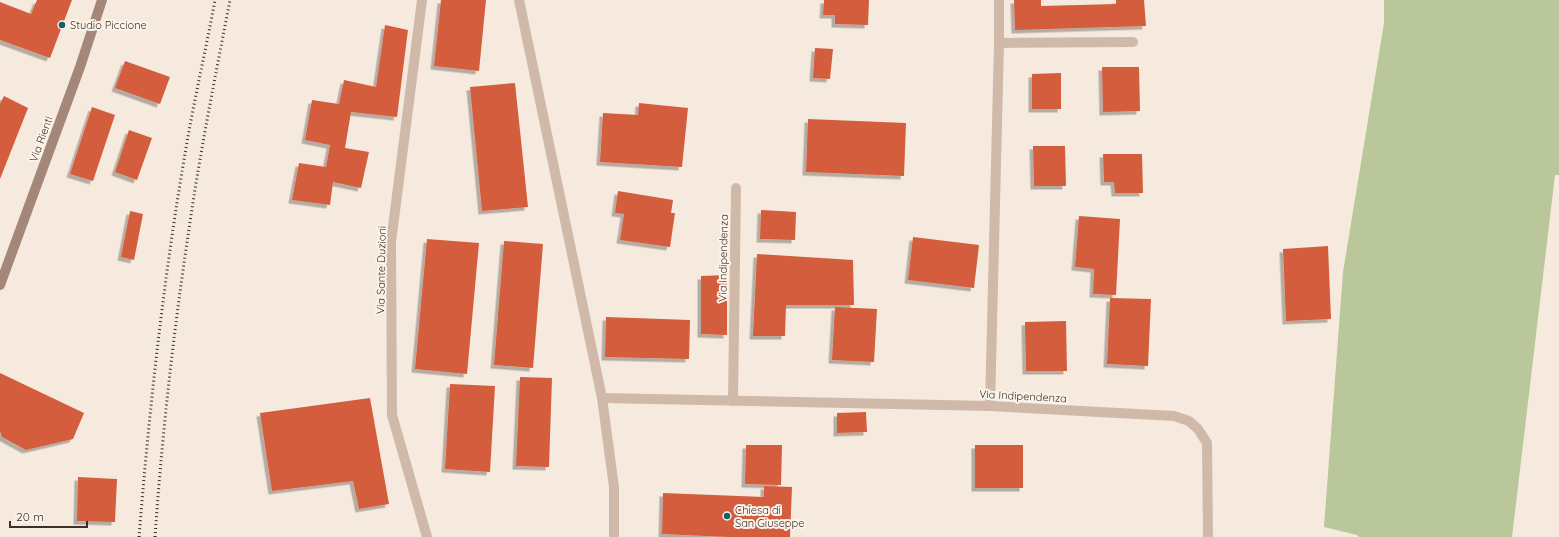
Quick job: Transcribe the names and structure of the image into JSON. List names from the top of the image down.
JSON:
{
  "streets": {
    "main road": ["Via Rienti"],
    "street": ["Via Indipendenza", "Via Sante Duzioni"]
  },
  "places": ["Studio Piccione", "Chiesa di San Giuseppe"],
  "scale_bar": "20 m"
}
